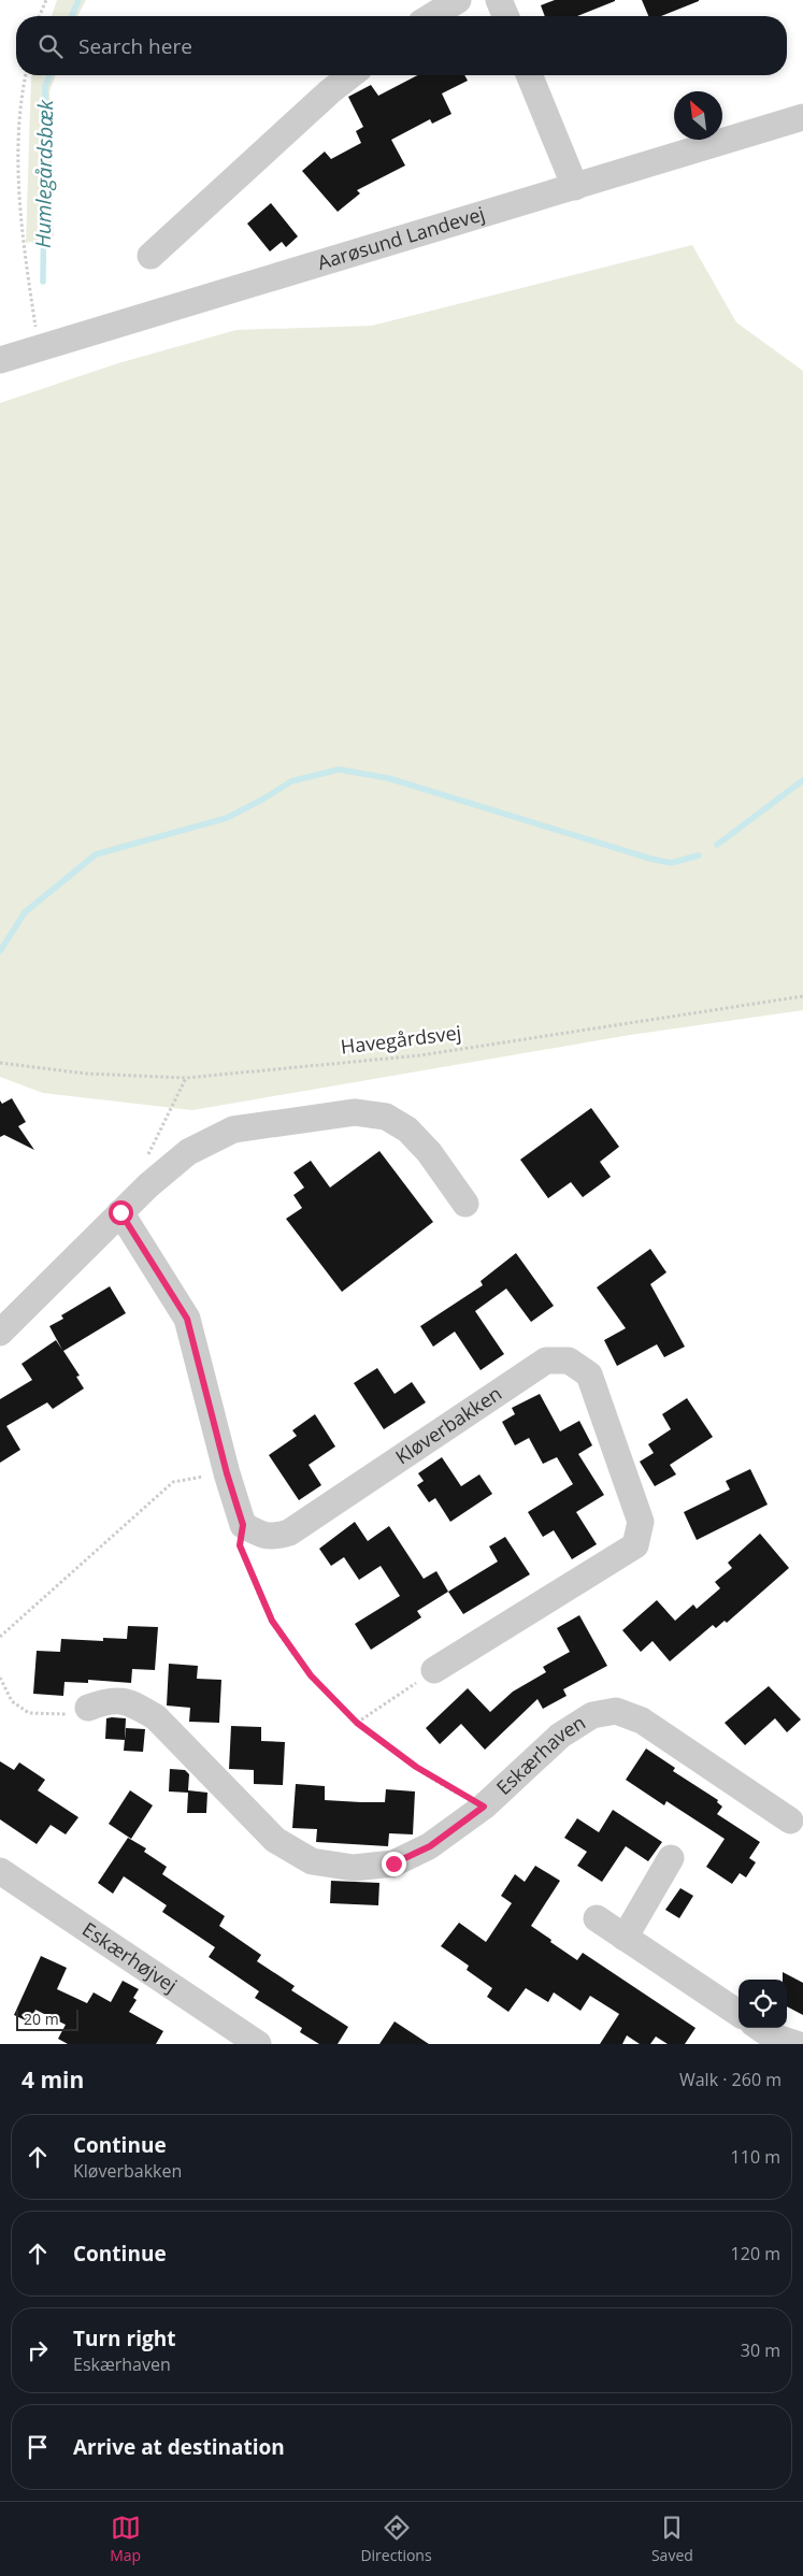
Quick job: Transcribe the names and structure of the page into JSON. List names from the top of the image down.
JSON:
{
  "streets": {
    "street": [
      "Aarøsund Landevej",
      "Kløverbakken",
      "Eskærhaven",
      "Eskærhøjvej"
    ],
    "path": ["Havegårdsvej"]
  },
  "water": ["Humlegårdsbæk"],
  "scale_bar": "20 m",
  "north": "top left",
  "page": {
    "search": "Search here",
    "scale": "20 m",
    "heading": ["4 min", "Walk · 260 m"],
    "list": [
      ["Continue", "Kløverbakken", "110 m"],
      ["Continue", "120 m"],
      ["Turn right", "Eskærhaven", "30 m"],
      "Arrive at destination"
    ],
    "nav": ["Map", "Directions", "Saved"]
  }
}
